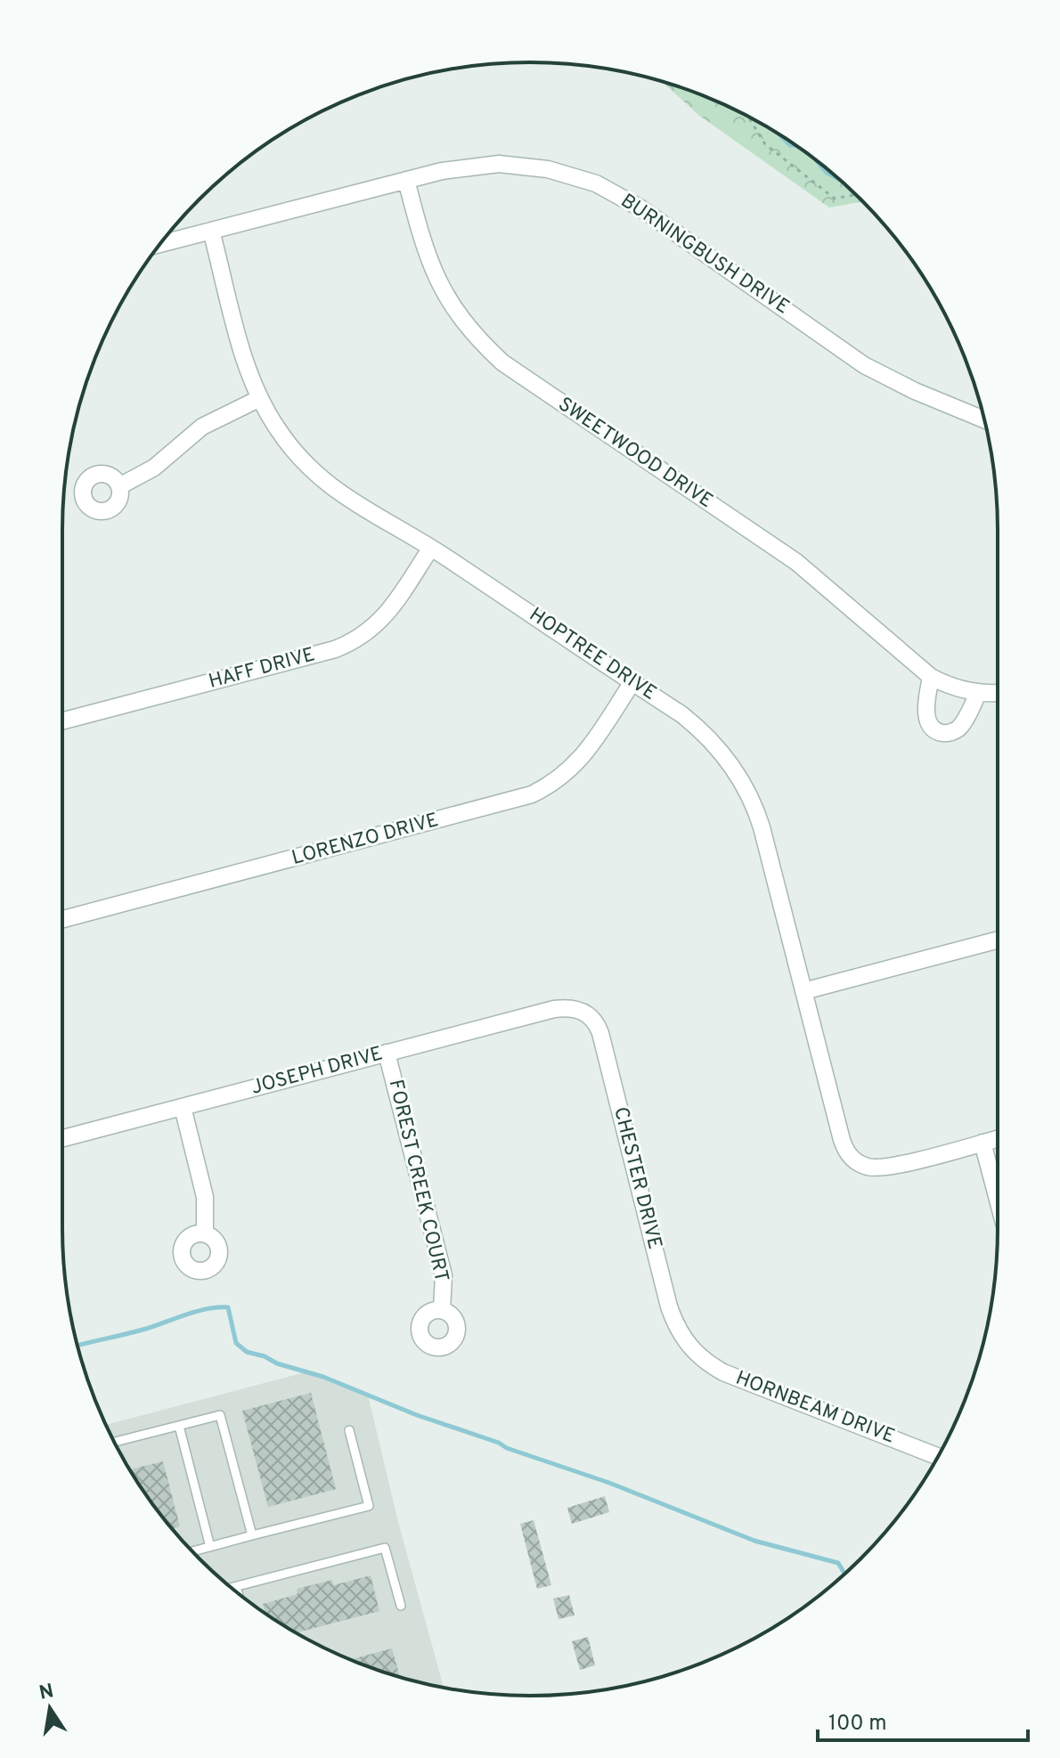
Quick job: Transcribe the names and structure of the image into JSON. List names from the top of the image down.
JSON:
{
  "streets": {
    "street": [
      "BURNINGBUSH DRIVE",
      "SWEETWOOD DRIVE",
      "HOPTREE DRIVE",
      "HAFF DRIVE",
      "LORENZO DRIVE",
      "JOSEPH DRIVE",
      "CHESTER DRIVE",
      "FOREST CREEK COURT",
      "HORNBEAM DRIVE"
    ]
  },
  "crossings": [
    ["BURNINGBUSH DRIVE", "SWEETWOOD DRIVE"],
    ["BURNINGBUSH DRIVE", "HOPTREE DRIVE"],
    ["HOPTREE DRIVE", "HAFF DRIVE"],
    ["HOPTREE DRIVE", "LORENZO DRIVE"],
    ["JOSEPH DRIVE", "CHESTER DRIVE"],
    ["JOSEPH DRIVE", "FOREST CREEK COURT"],
    ["CHESTER DRIVE", "HORNBEAM DRIVE"]
  ],
  "scale_bar": "100 m",
  "north": "top"
}
